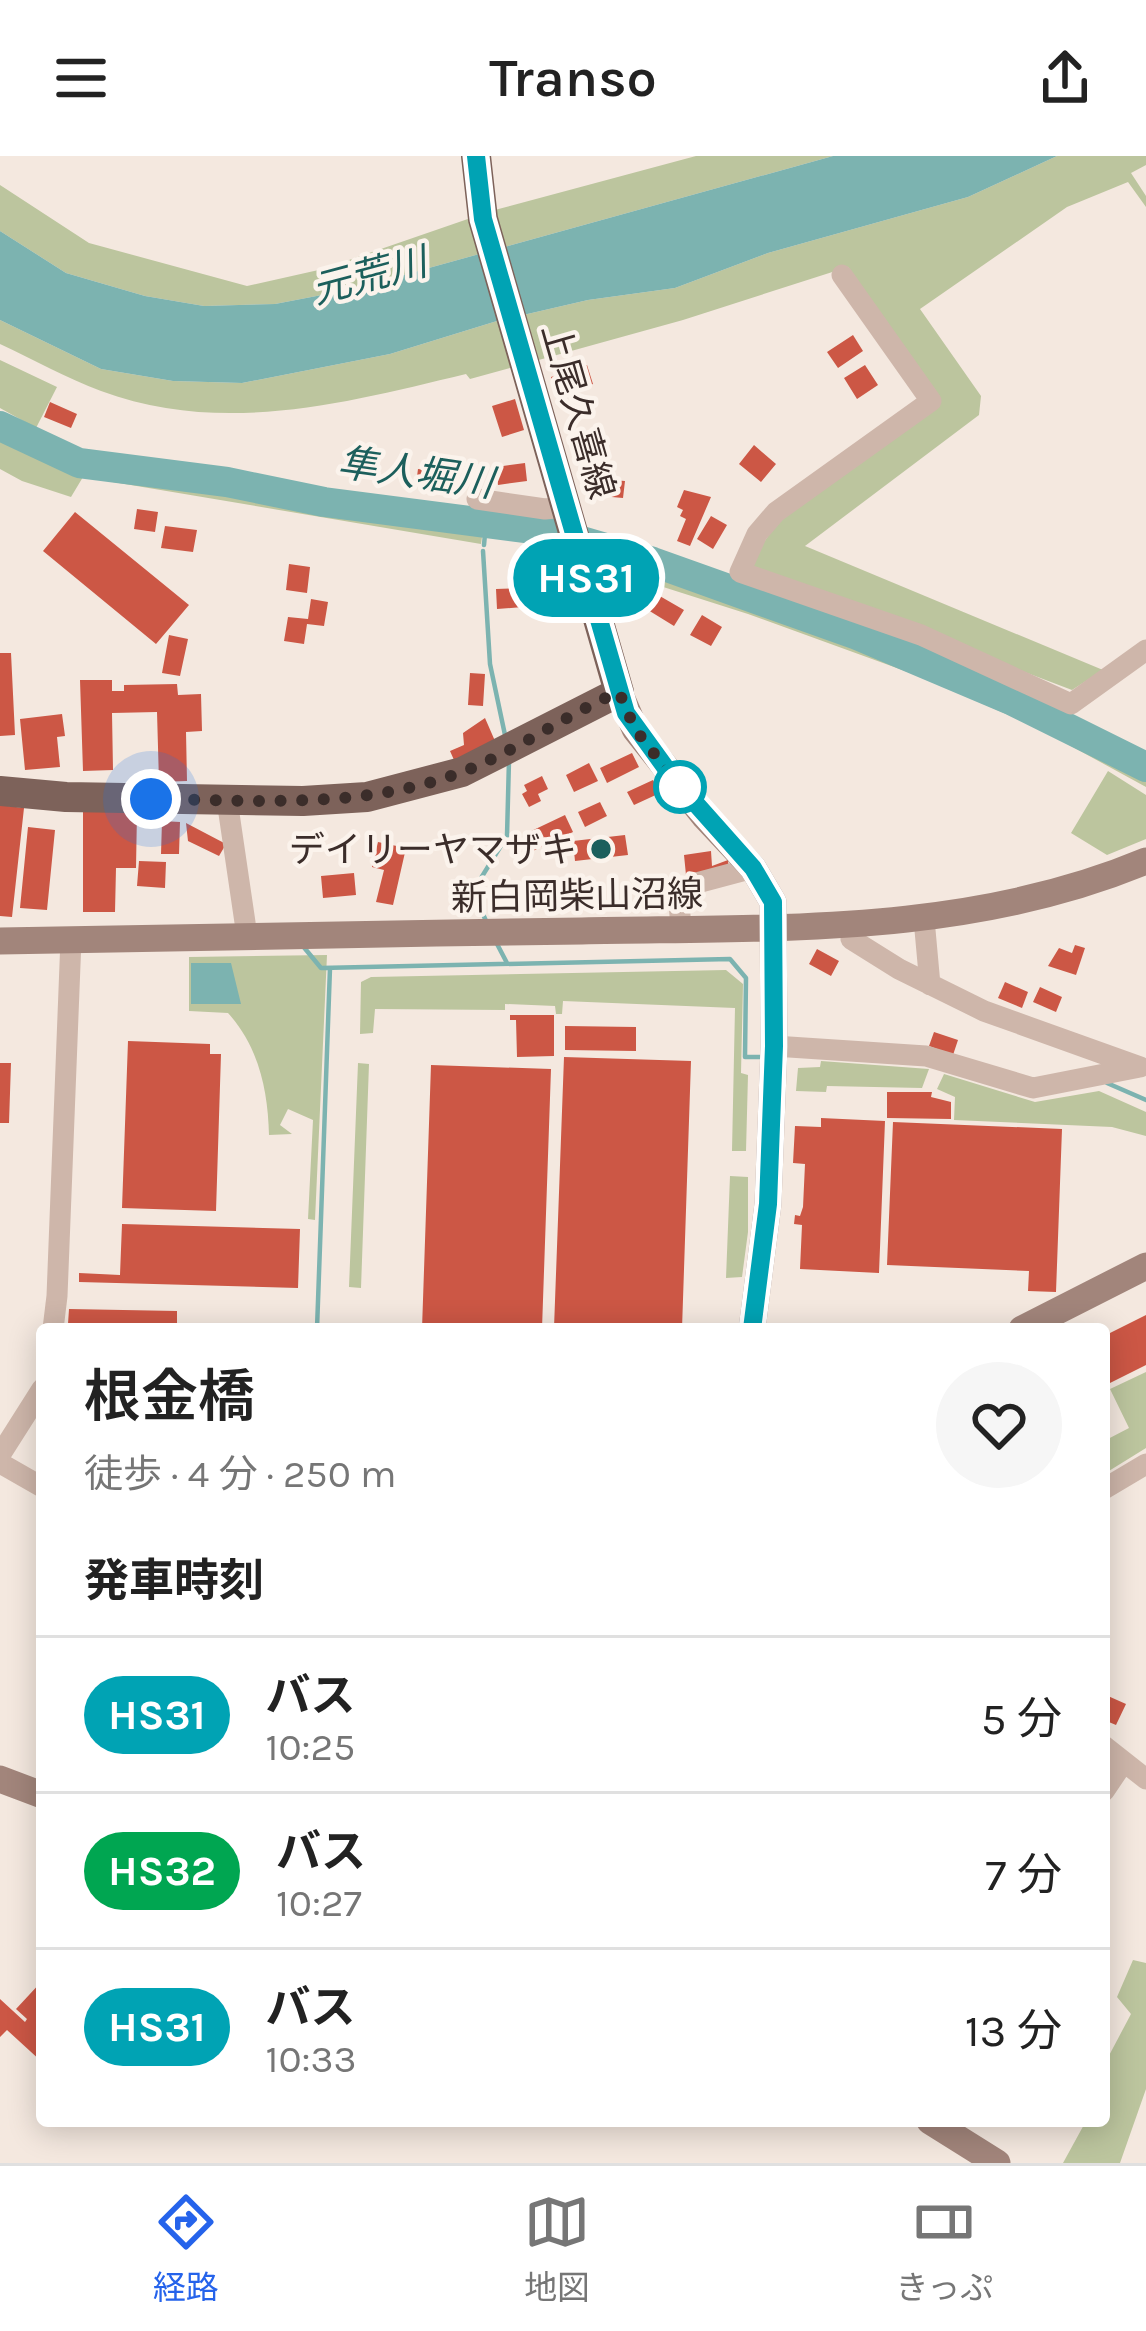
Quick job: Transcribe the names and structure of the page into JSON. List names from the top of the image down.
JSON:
{
  "streets": {
    "main road": ["上尾久喜線"],
    "street": ["新白岡柴山沼線"]
  },
  "water": ["元荒川", "隼人堀川"],
  "places": ["デイリーヤマザキ"],
  "lines": ["bus line HS31"],
  "page": {
    "header": "Transo",
    "on_map": "HS31",
    "heading": [
      ["根金橋", "徒歩 · 4 分 · 250 m"],
      "発車時刻"
    ],
    "list": [
      {
        "mark": "HS31",
        "name": "バス",
        "note": "10:25",
        "value": "5 分"
      },
      {
        "mark": "HS32",
        "name": "バス",
        "note": "10:27",
        "value": "7 分"
      },
      {
        "mark": "HS31",
        "name": "バス",
        "note": "10:33",
        "value": "13 分"
      }
    ],
    "tabs": ["経路", "地図", "きっぷ"]
  }
}
